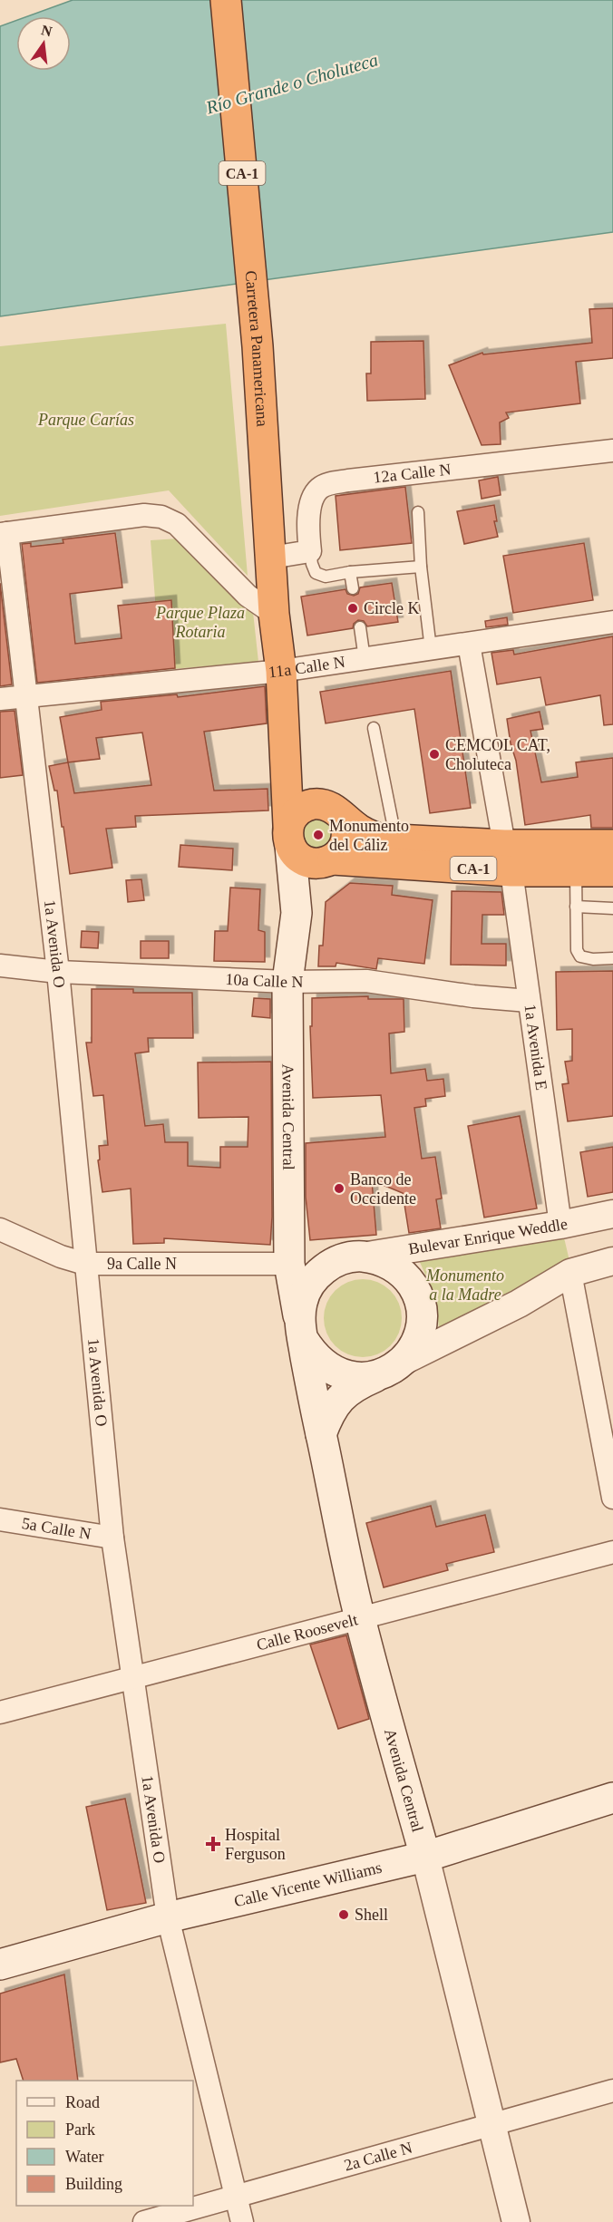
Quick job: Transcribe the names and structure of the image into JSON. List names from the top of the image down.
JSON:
{
  "streets": {
    "highway": ["CA-1", "Carretera Panamericana"],
    "main road": ["Avenida Central", "Bulevar Enrique Weddle", "Calle Vicente Williams"],
    "street": [
      "12a Calle N",
      "11a Calle N",
      "1a Avenida O",
      "10a Calle N",
      "1a Avenida E",
      "9a Calle N",
      "5a Calle N",
      "Calle Roosevelt",
      "2a Calle N"
    ]
  },
  "crossings": [
    ["CA-1", "Carretera Panamericana"],
    ["CA-1", "1a Avenida E"],
    ["CA-1", "Avenida Central"],
    ["Carretera Panamericana", "11a Calle N"],
    ["Carretera Panamericana", "Avenida Central"],
    ["11a Calle N", "1a Avenida O"],
    ["11a Calle N", "1a Avenida E"],
    ["1a Avenida O", "10a Calle N"],
    ["1a Avenida O", "9a Calle N"],
    ["1a Avenida O", "5a Calle N"],
    ["1a Avenida O", "Calle Roosevelt"],
    ["1a Avenida O", "Calle Vicente Williams"],
    ["1a Avenida O", "2a Calle N"],
    ["10a Calle N", "1a Avenida E"],
    ["10a Calle N", "Avenida Central"],
    ["1a Avenida E", "Bulevar Enrique Weddle"],
    ["Avenida Central", "Bulevar Enrique Weddle"],
    ["Avenida Central", "9a Calle N"],
    ["Avenida Central", "Calle Roosevelt"],
    ["Avenida Central", "Calle Vicente Williams"],
    ["Avenida Central", "2a Calle N"],
    ["Bulevar Enrique Weddle", "9a Calle N"]
  ],
  "water": ["Río Grande o Choluteca"],
  "parks": ["Parque Carías", "Parque Plaza Rotaria", "Monumento a la Madre"],
  "places": {
    "other": [
      "Circle K",
      "CEMCOL CAT, Choluteca",
      "Monumento del Cáliz",
      "Banco de Occidente",
      "Shell"
    ],
    "health": ["Hospital Ferguson"]
  },
  "legend": [
    "Road",
    "Park",
    "Water",
    "Building"
  ],
  "north": "top"
}
